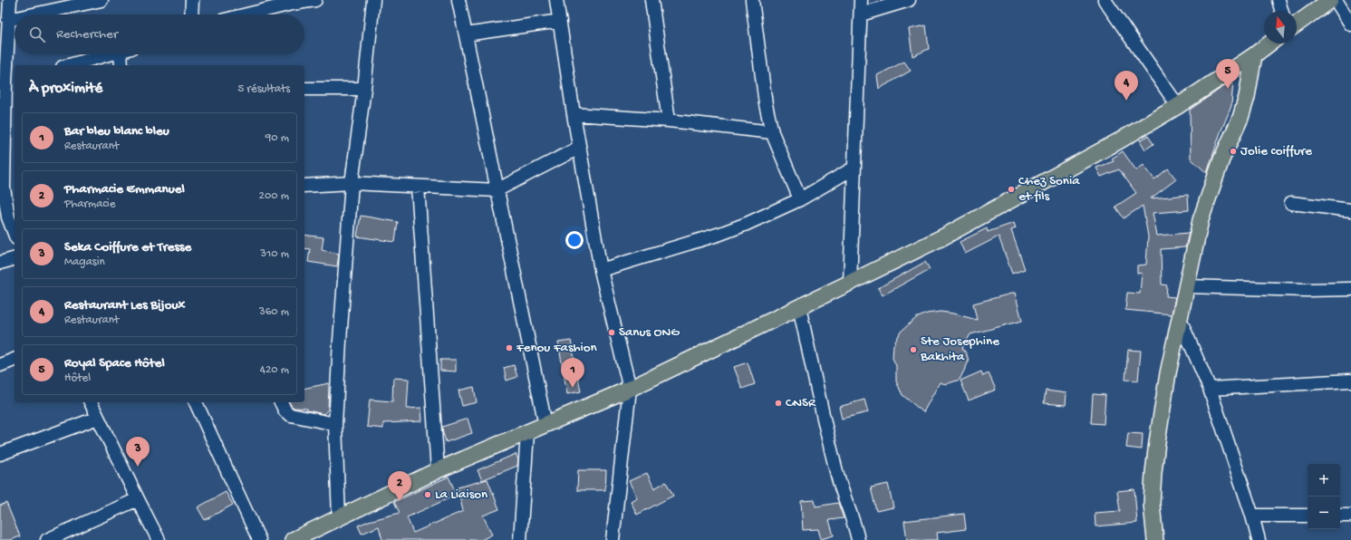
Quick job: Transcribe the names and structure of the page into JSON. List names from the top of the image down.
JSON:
{
  "places": [
    "Jolie coiffure",
    "Chez Sonia et fils",
    "Sanus ONG",
    "Fenou Fashion",
    "Ste Josephine Bakhita",
    "CNSR",
    "La Liaison"
  ],
  "north": "top",
  "page": {
    "search": "Rechercher",
    "pins": [
      "5",
      "4",
      "1",
      "3",
      "2"
    ],
    "heading": ["À proximité", "5 résultats"],
    "list": [
      {
        "mark": "1",
        "name": "Bar bleu blanc bleu",
        "note": "Restaurant",
        "value": "90 m"
      },
      {
        "mark": "2",
        "name": "Pharmacie Emmanuel",
        "note": "Pharmacie",
        "value": "200 m"
      },
      {
        "mark": "3",
        "name": "Seka Coiffure et Tresse",
        "note": "Magasin",
        "value": "310 m"
      },
      {
        "mark": "4",
        "name": "Restaurant Les Bijoux",
        "note": "Restaurant",
        "value": "360 m"
      },
      {
        "mark": "5",
        "name": "Royal Space Hôtel",
        "note": "Hôtel",
        "value": "420 m"
      }
    ],
    "map_buttons": ["+", "−"]
  }
}
